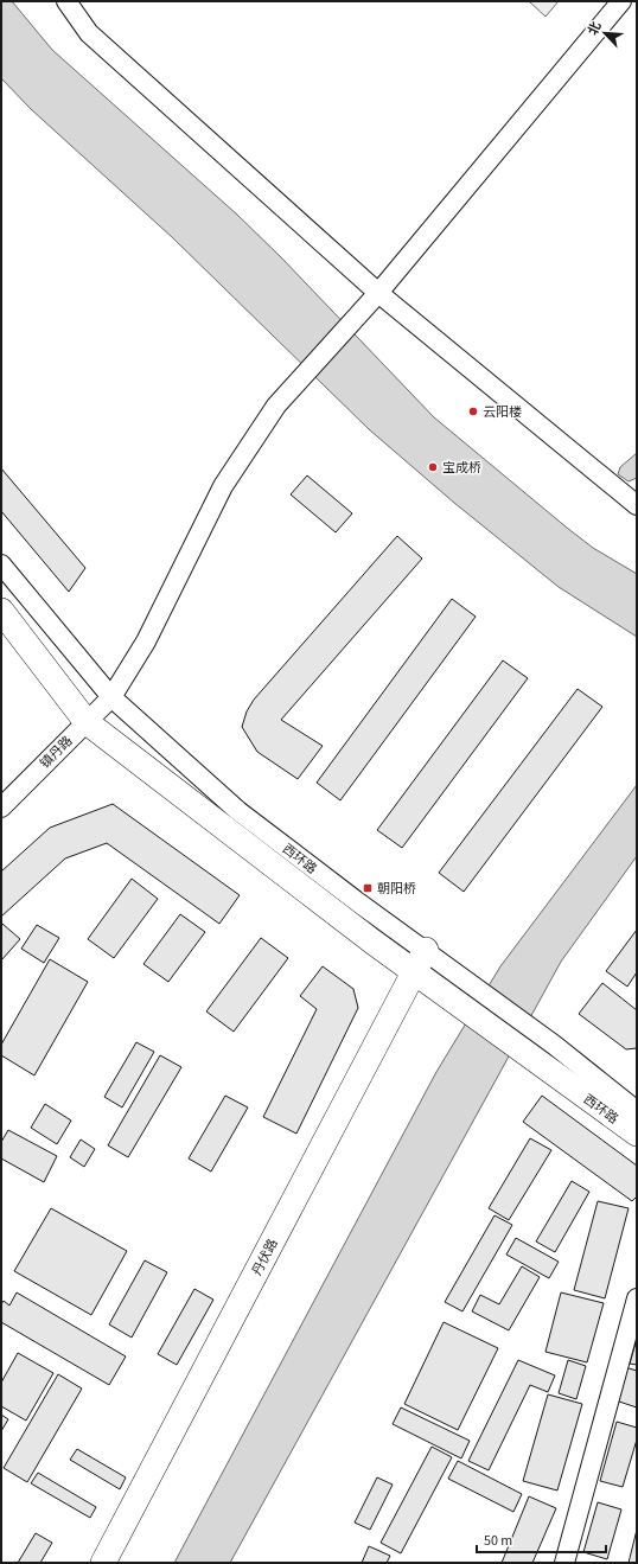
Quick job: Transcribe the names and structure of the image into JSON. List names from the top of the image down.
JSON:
{
  "streets": {
    "main road": ["西环路", "丹伏路"],
    "street": ["镇丹路"]
  },
  "crossings": [
    ["镇丹路", "西环路"],
    ["西环路", "丹伏路"]
  ],
  "places": {
    "other": ["云阳楼", "宝成桥"],
    "transit": ["朝阳桥"]
  },
  "scale_bar": "50 m",
  "north": "top left"
}
